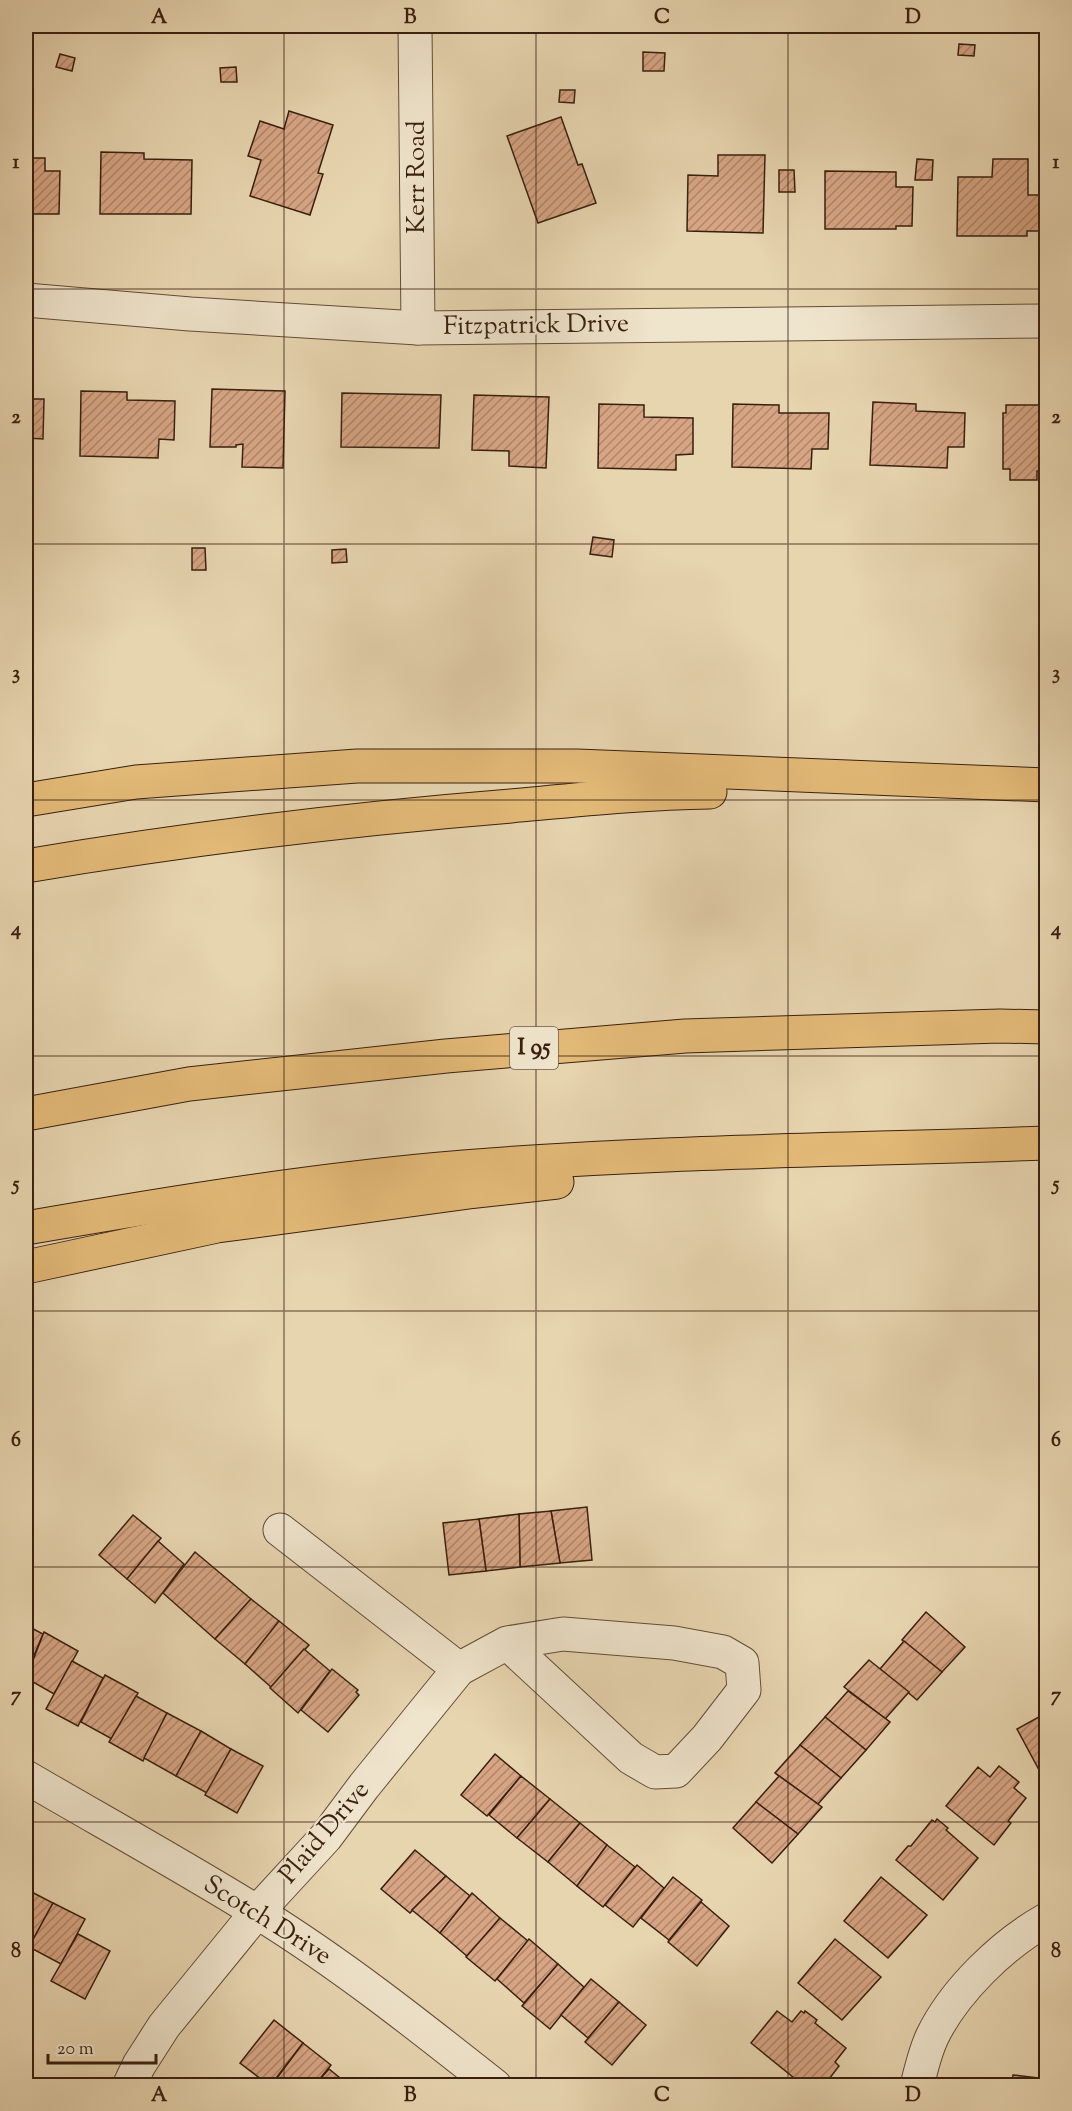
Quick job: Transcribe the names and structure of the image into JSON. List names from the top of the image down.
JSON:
{
  "streets": {
    "highway": ["I 95"],
    "street": [
      "Kerr Road",
      "Fitzpatrick Drive",
      "Plaid Drive",
      "Scotch Drive"
    ]
  },
  "crossings": [
    ["Kerr Road", "Fitzpatrick Drive"],
    ["Plaid Drive", "Scotch Drive"]
  ],
  "scale_bar": "20 m",
  "grid": {
    "columns": [
      "A",
      "B",
      "C",
      "D"
    ],
    "rows": [
      "1",
      "2",
      "3",
      "4",
      "5",
      "6",
      "7",
      "8"
    ]
  }
}
